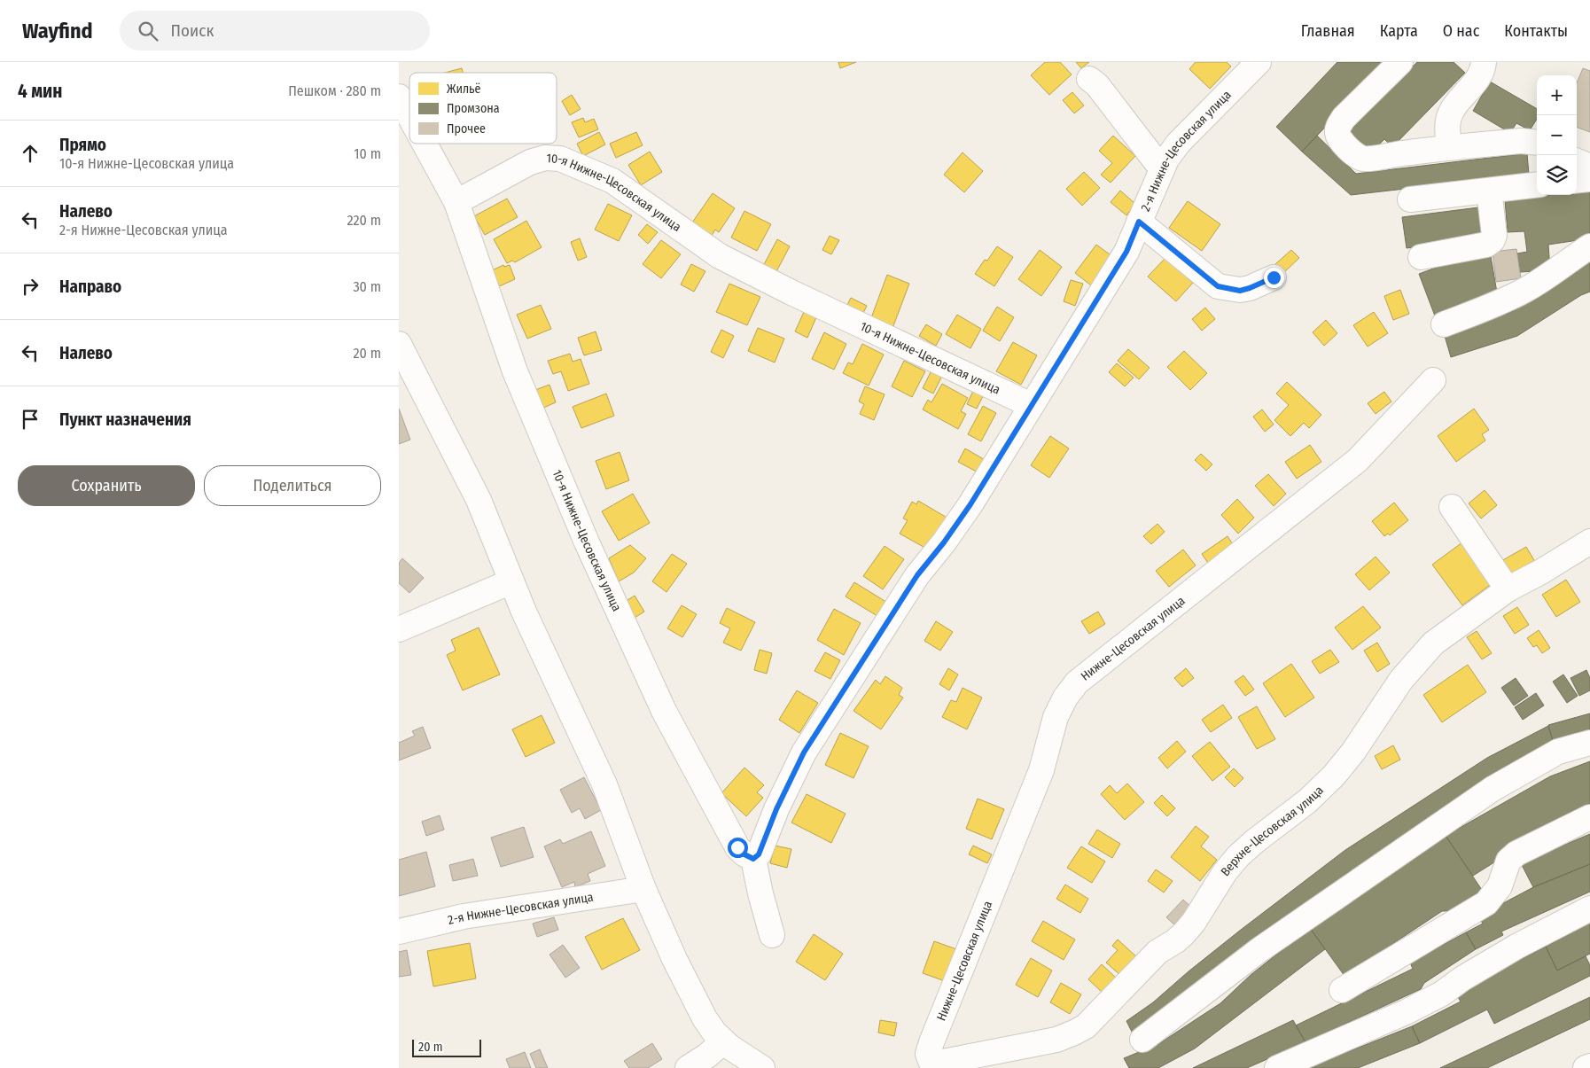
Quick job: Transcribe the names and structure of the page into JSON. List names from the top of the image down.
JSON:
{
  "streets": {
    "street": [
      "2-я Нижне-Цесовская улица",
      "10-я Нижне-Цесовская улица",
      "Нижне-Цесовская улица",
      "Верхне-Цесовская улица"
    ]
  },
  "crossings": [
    ["2-я Нижне-Цесовская улица", "10-я Нижне-Цесовская улица"],
    ["Нижне-Цесовская улица", "Верхне-Цесовская улица"]
  ],
  "legend": ["Жильё", "Промзона", "Прочее"],
  "scale_bar": "20 m",
  "page": {
    "header": "Wayfind",
    "search": "Поиск",
    "nav": [
      "Главная",
      "Карта",
      "О нас",
      "Контакты"
    ],
    "heading": ["4 мин", "Пешком · 280 m"],
    "map_buttons": ["+", "−"],
    "list": [
      ["Прямо", "10-я Нижне-Цесовская улица", "10 m"],
      ["Налево", "2-я Нижне-Цесовская улица", "220 m"],
      ["Направо", "30 m"],
      ["Налево", "20 m"],
      "Пункт назначения"
    ],
    "buttons": ["Сохранить", "Поделиться"],
    "scale": "20 m"
  }
}
